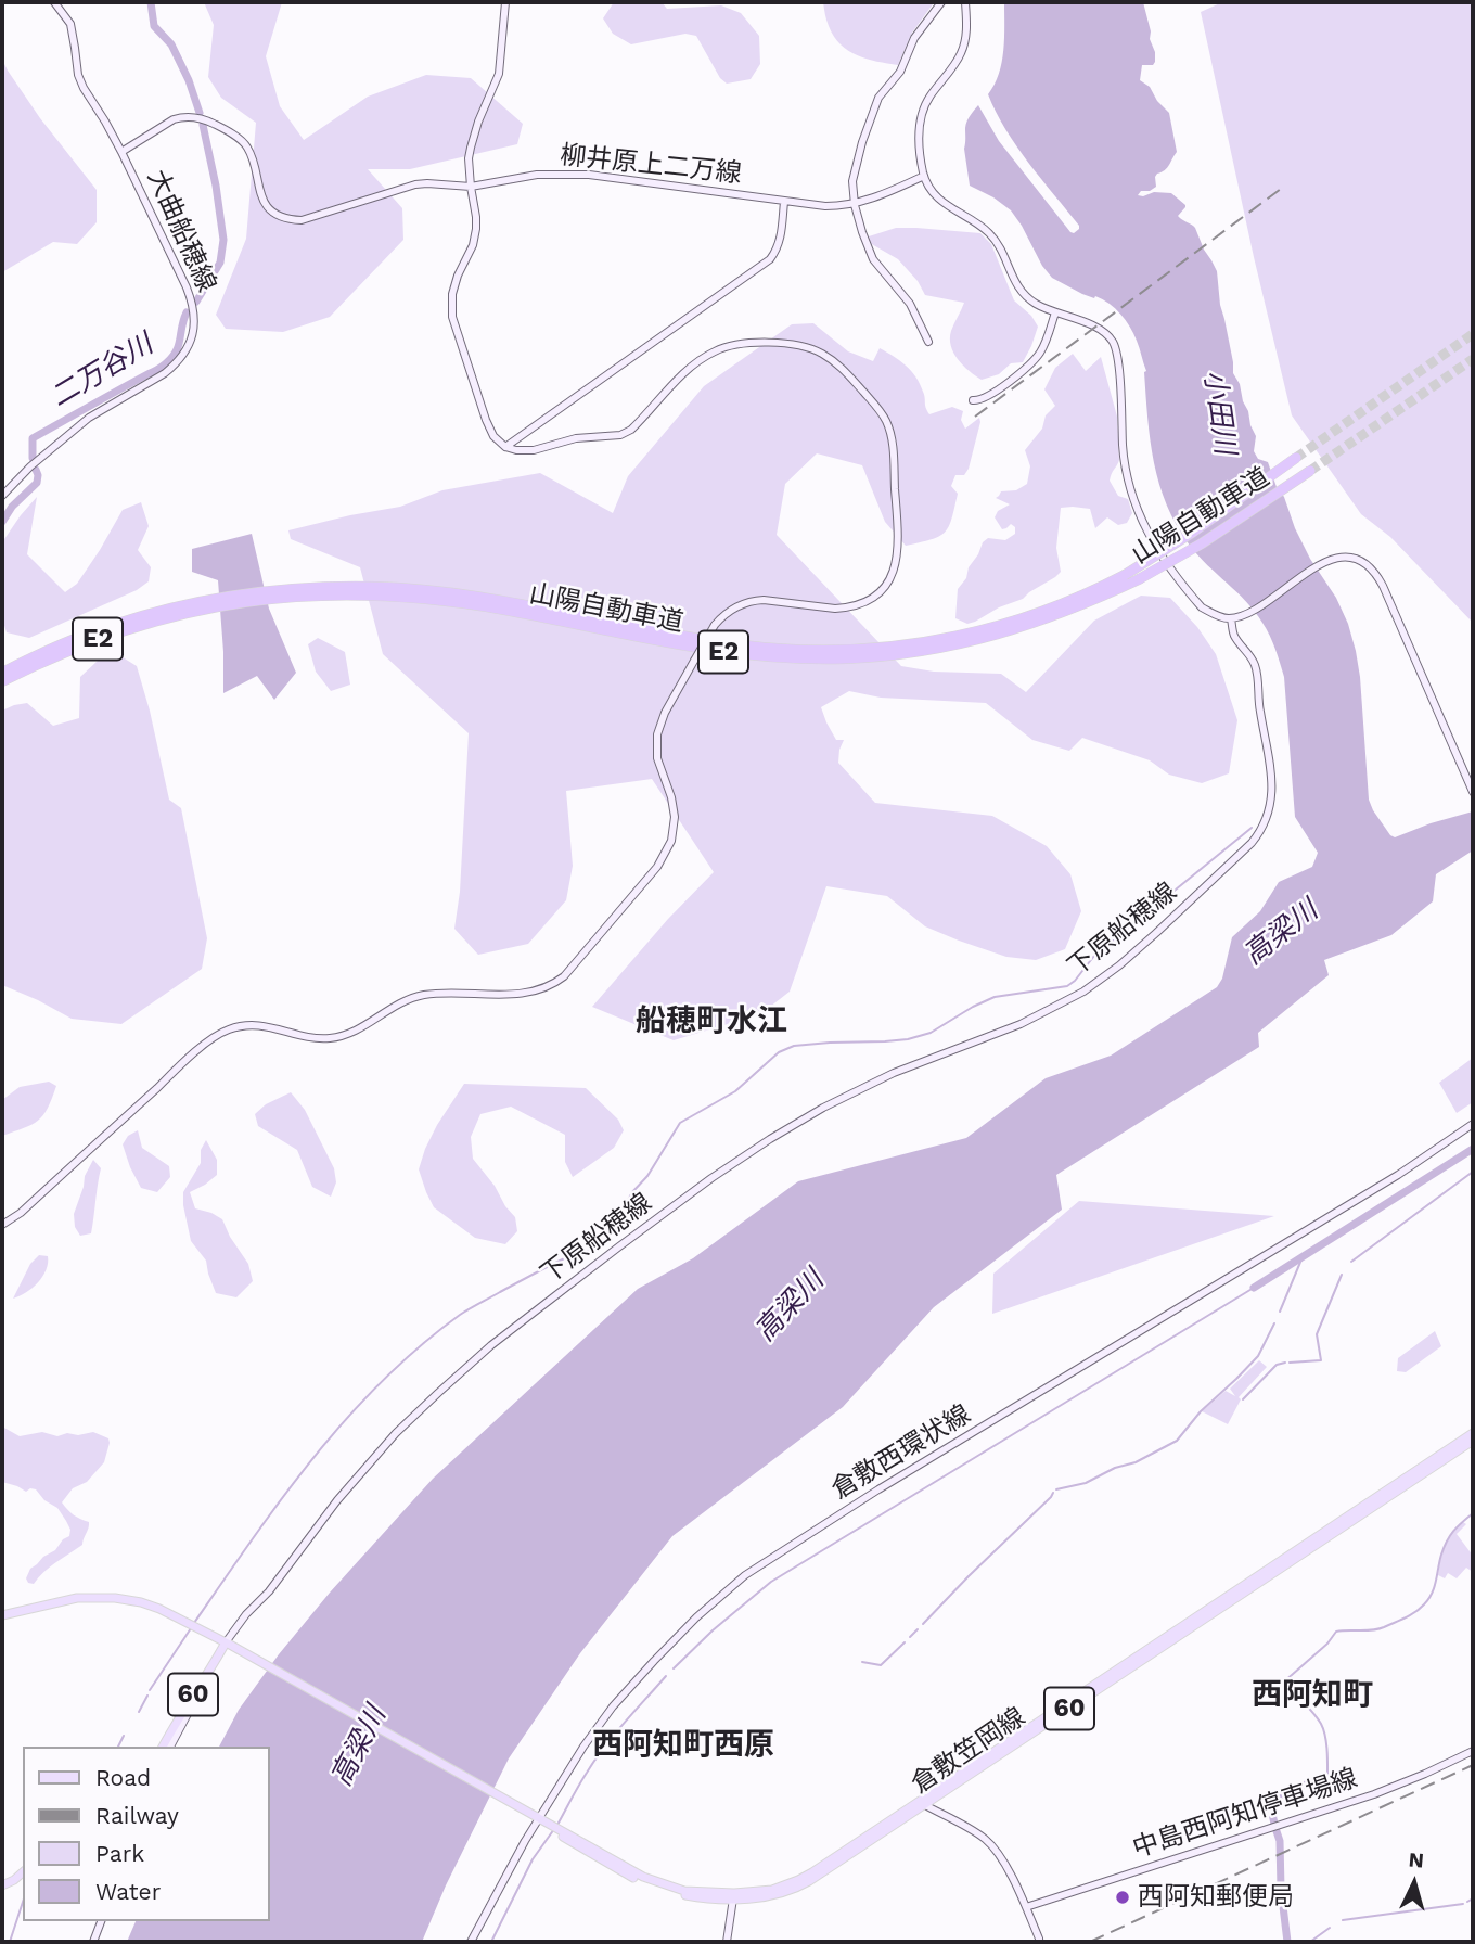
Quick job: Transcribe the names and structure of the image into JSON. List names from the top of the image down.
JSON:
{
  "streets": {
    "highway": ["山陽自動車道", "E2"],
    "main road": [
      "柳井原上二万線",
      "大曲船穂線",
      "下原船穂線",
      "倉敷西環状線",
      "60",
      "倉敷笠岡線",
      "中島西阿知停車場線"
    ]
  },
  "crossings": [
    ["柳井原上二万線", "大曲船穂線"],
    ["下原船穂線", "60"],
    ["下原船穂線", "倉敷笠岡線"],
    ["倉敷西環状線", "倉敷笠岡線"],
    ["60", "倉敷笠岡線"]
  ],
  "districts": ["船穂町水江", "西阿知町", "西阿知町西原"],
  "water": ["二万谷川", "小田川", "高梁川"],
  "places": ["西阿知郵便局"],
  "legend": [
    "Road",
    "Railway",
    "Park",
    "Water"
  ],
  "north": "top"
}
